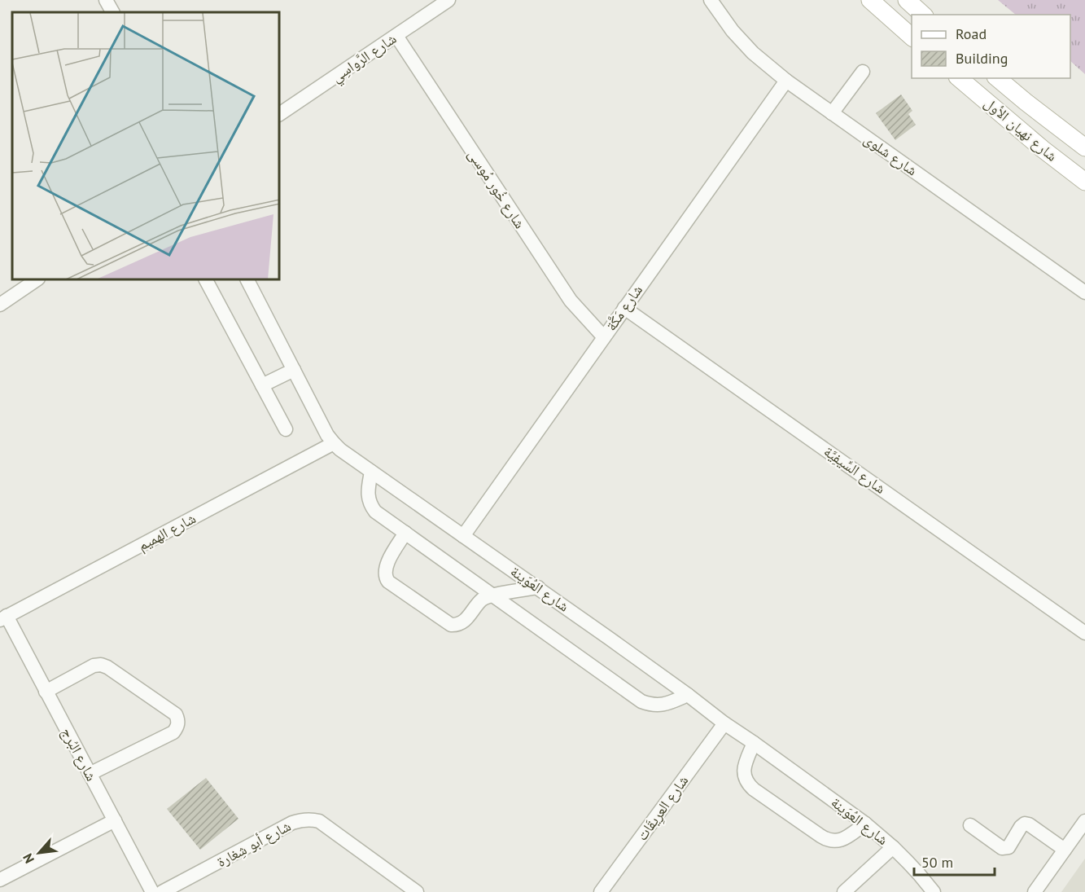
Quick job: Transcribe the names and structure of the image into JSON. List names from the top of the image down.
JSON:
{
  "streets": {
    "main road": ["شارع نهيان الأول"],
    "street": [
      "شارع الرَّواسِي",
      "شارع شلوى",
      "شارع خُور مُوسى",
      "شارع مَكَّة",
      "شارع السِّيفِيَّة",
      "شارع الهميم",
      "شارع العُوَينة",
      "شارع البُرج",
      "شارع العرِيقَات",
      "شارع أبو شِغارة"
    ]
  },
  "crossings": [
    ["شارع الرَّواسِي", "شارع خُور مُوسى"],
    ["شارع شلوى", "شارع مَكَّة"],
    ["شارع خُور مُوسى", "شارع مَكَّة"],
    ["شارع مَكَّة", "شارع السِّيفِيَّة"],
    ["شارع مَكَّة", "شارع العُوَينة"],
    ["شارع الهميم", "شارع العُوَينة"],
    ["شارع الهميم", "شارع البُرج"],
    ["شارع العُوَينة", "شارع العرِيقَات"]
  ],
  "legend": ["Road", "Building"],
  "scale_bar": "50 m",
  "north": "bottom left"
}
